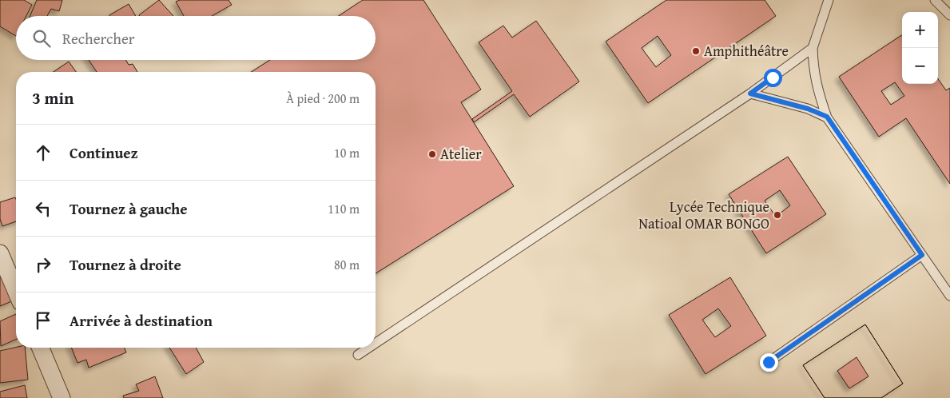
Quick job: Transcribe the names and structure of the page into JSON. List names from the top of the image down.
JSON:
{
  "places": ["Amphithéâtre", "Atelier", "Lycée Technique Natioal OMAR BONGO"],
  "page": {
    "map_buttons": ["+", "−"],
    "search": "Rechercher",
    "heading": ["3 min", "À pied · 200 m"],
    "list": [
      ["Continuez", "10 m"],
      ["Tournez à gauche", "110 m"],
      ["Tournez à droite", "80 m"],
      "Arrivée à destination"
    ]
  }
}
